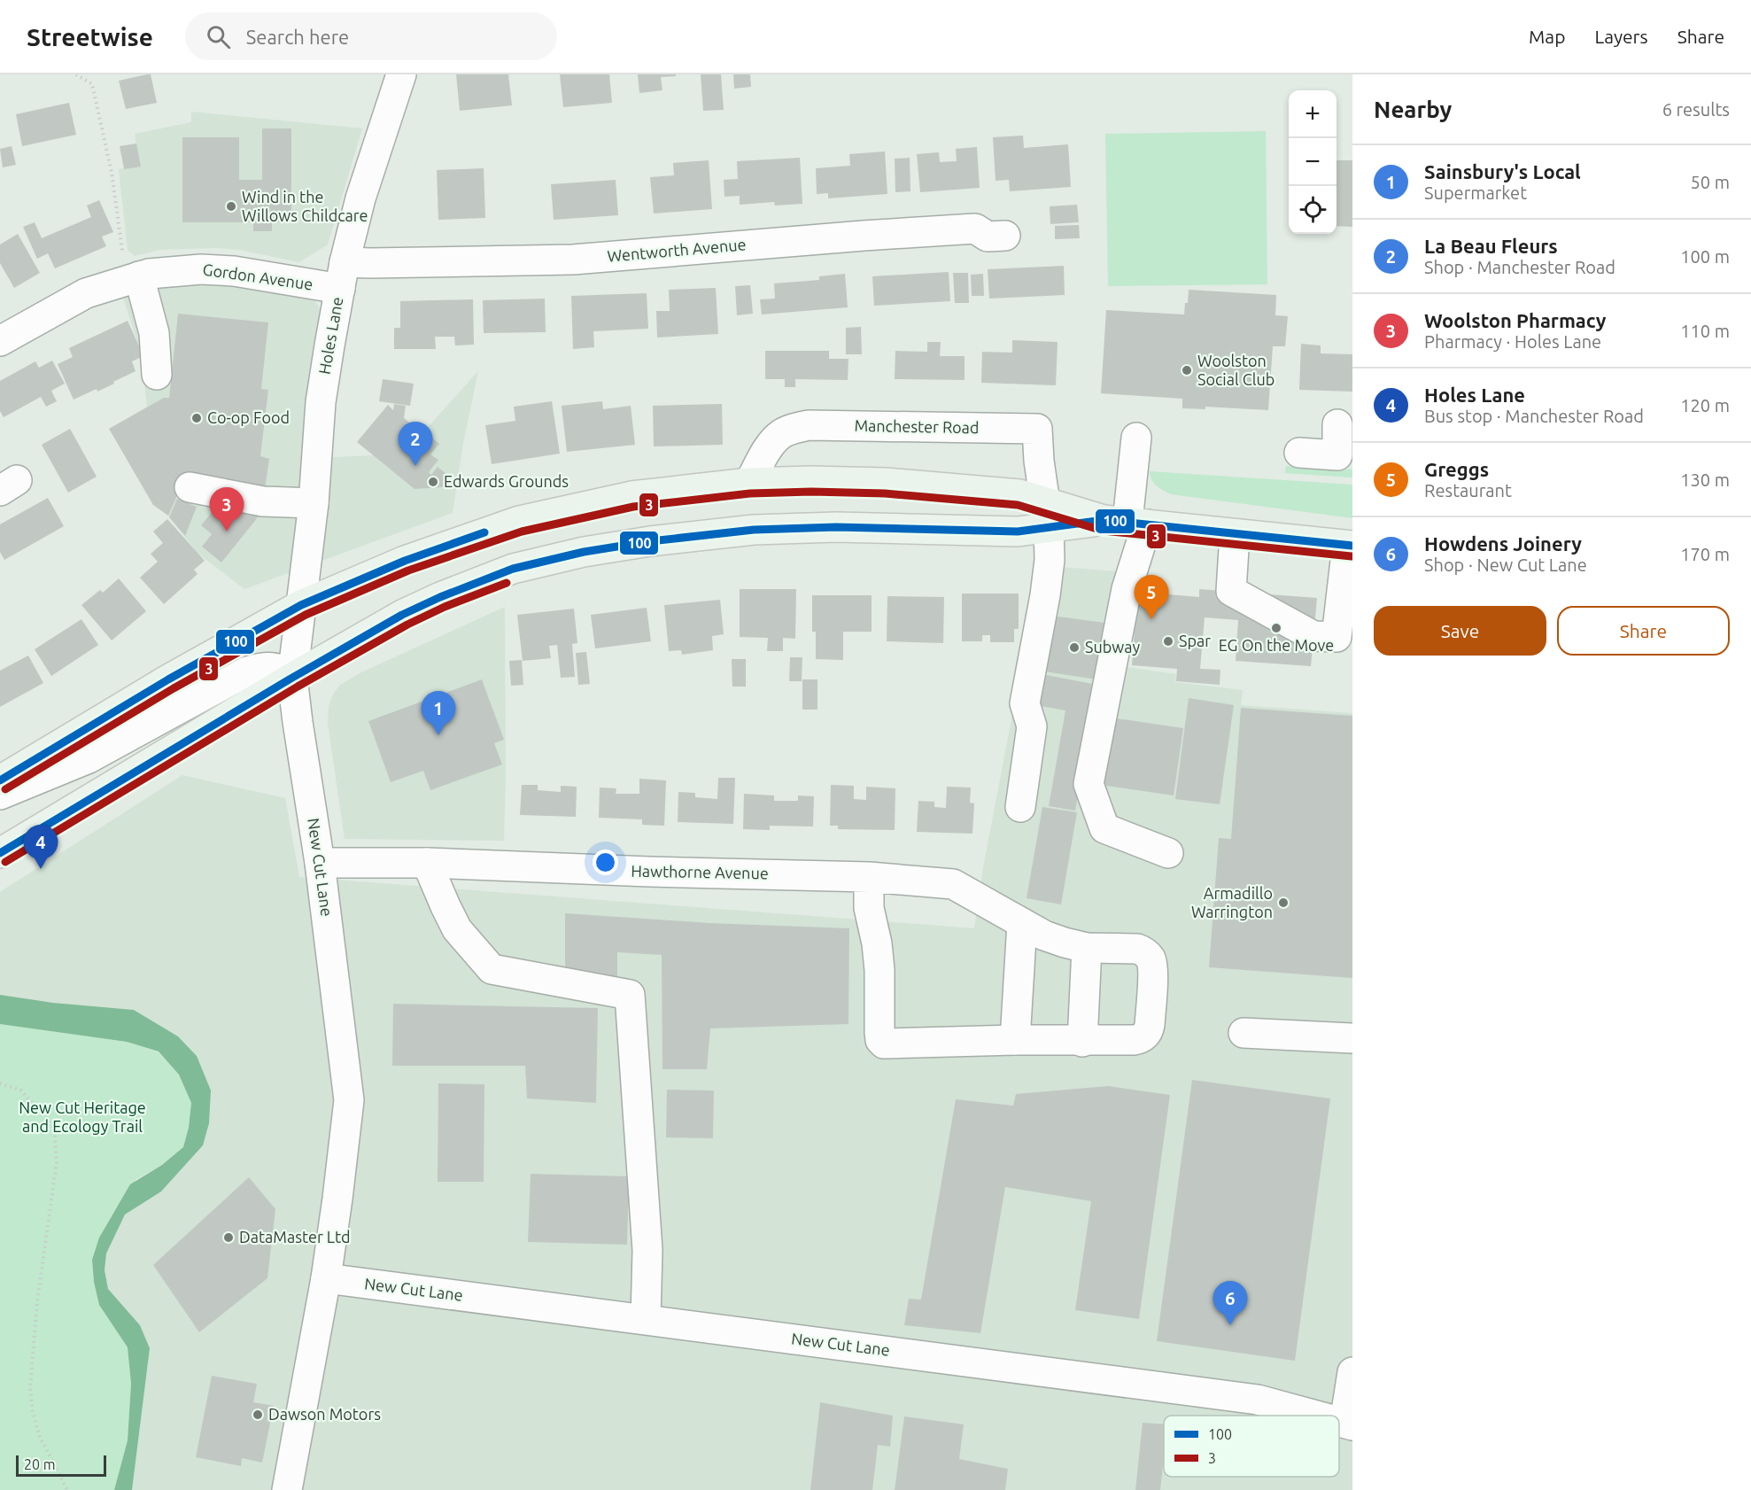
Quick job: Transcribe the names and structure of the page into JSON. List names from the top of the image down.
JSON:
{
  "streets": {
    "street": [
      "Wentworth Avenue",
      "Gordon Avenue",
      "Holes Lane",
      "Manchester Road",
      "New Cut Lane",
      "Hawthorne Avenue"
    ]
  },
  "crossings": [
    ["Wentworth Avenue", "Gordon Avenue"],
    ["Wentworth Avenue", "Holes Lane"],
    ["Gordon Avenue", "Holes Lane"],
    ["Holes Lane", "New Cut Lane"],
    ["New Cut Lane", "Hawthorne Avenue"]
  ],
  "parks": ["New Cut Heritage and Ecology Trail"],
  "places": [
    "Wind in the Willows Childcare",
    "Woolston Social Club",
    "Co-op Food",
    "Edwards Grounds",
    "EG On the Move",
    "Spar",
    "Subway",
    "Armadillo Warrington",
    "DataMaster Ltd",
    "Dawson Motors"
  ],
  "lines": ["transit line 3", "transit line 100"],
  "legend": ["100", "3"],
  "scale_bar": "20 m",
  "page": {
    "header": "Streetwise",
    "search": "Search here",
    "nav": ["Map", "Layers", "Share"],
    "heading": ["Nearby", "6 results"],
    "map_buttons": ["+", "−"],
    "list": [
      {
        "mark": "1",
        "name": "Sainsbury's Local",
        "note": "Supermarket",
        "value": "50 m"
      },
      {
        "mark": "2",
        "name": "La Beau Fleurs",
        "note": "Shop · Manchester Road",
        "value": "100 m"
      },
      {
        "mark": "3",
        "name": "Woolston Pharmacy",
        "note": "Pharmacy · Holes Lane",
        "value": "110 m"
      },
      {
        "mark": "4",
        "name": "Holes Lane",
        "note": "Bus stop · Manchester Road",
        "value": "120 m"
      },
      {
        "mark": "5",
        "name": "Greggs",
        "note": "Restaurant",
        "value": "130 m"
      },
      {
        "mark": "6",
        "name": "Howdens Joinery",
        "note": "Shop · New Cut Lane",
        "value": "170 m"
      }
    ],
    "pins": [
      "2",
      "3",
      "5",
      "1",
      "4",
      "6"
    ],
    "buttons": ["Save", "Share"],
    "scale": "20 m"
  }
}
